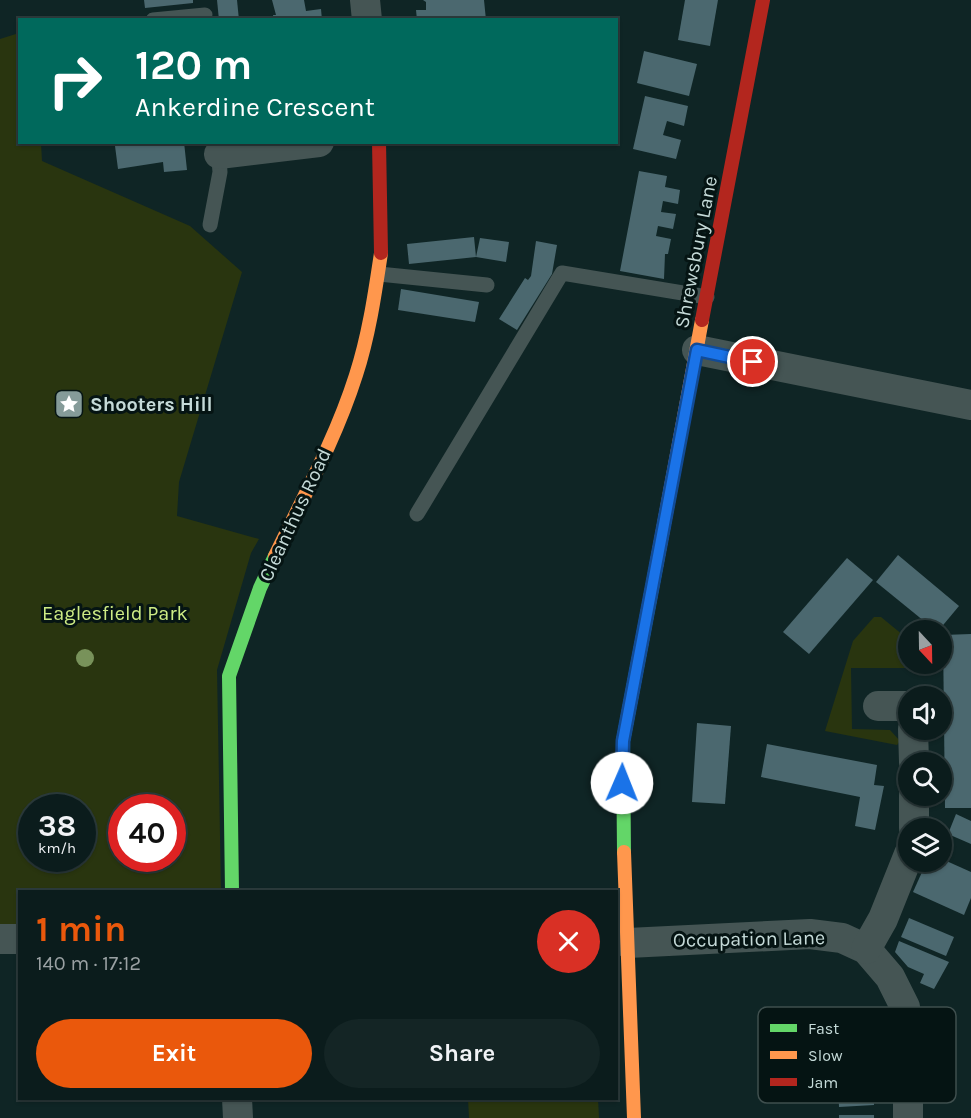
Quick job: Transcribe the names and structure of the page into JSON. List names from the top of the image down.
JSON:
{
  "streets": {
    "street": ["Shrewsbury Lane", "Cleanthus Road", "Occupation Lane"]
  },
  "crossings": [
    ["Shrewsbury Lane", "Occupation Lane"]
  ],
  "parks": ["Eaglesfield Park"],
  "places": {
    "place": ["Shooters Hill"]
  },
  "legend": ["Fast", "Slow", "Jam"],
  "north": "bottom",
  "page": {
    "turn": ["120 m", "Ankerdine Crescent"],
    "speed": "38 km/h",
    "limit": "40",
    "heading": ["1 min", "140 m · 17:12"],
    "buttons": ["Exit", "Share"]
  }
}
